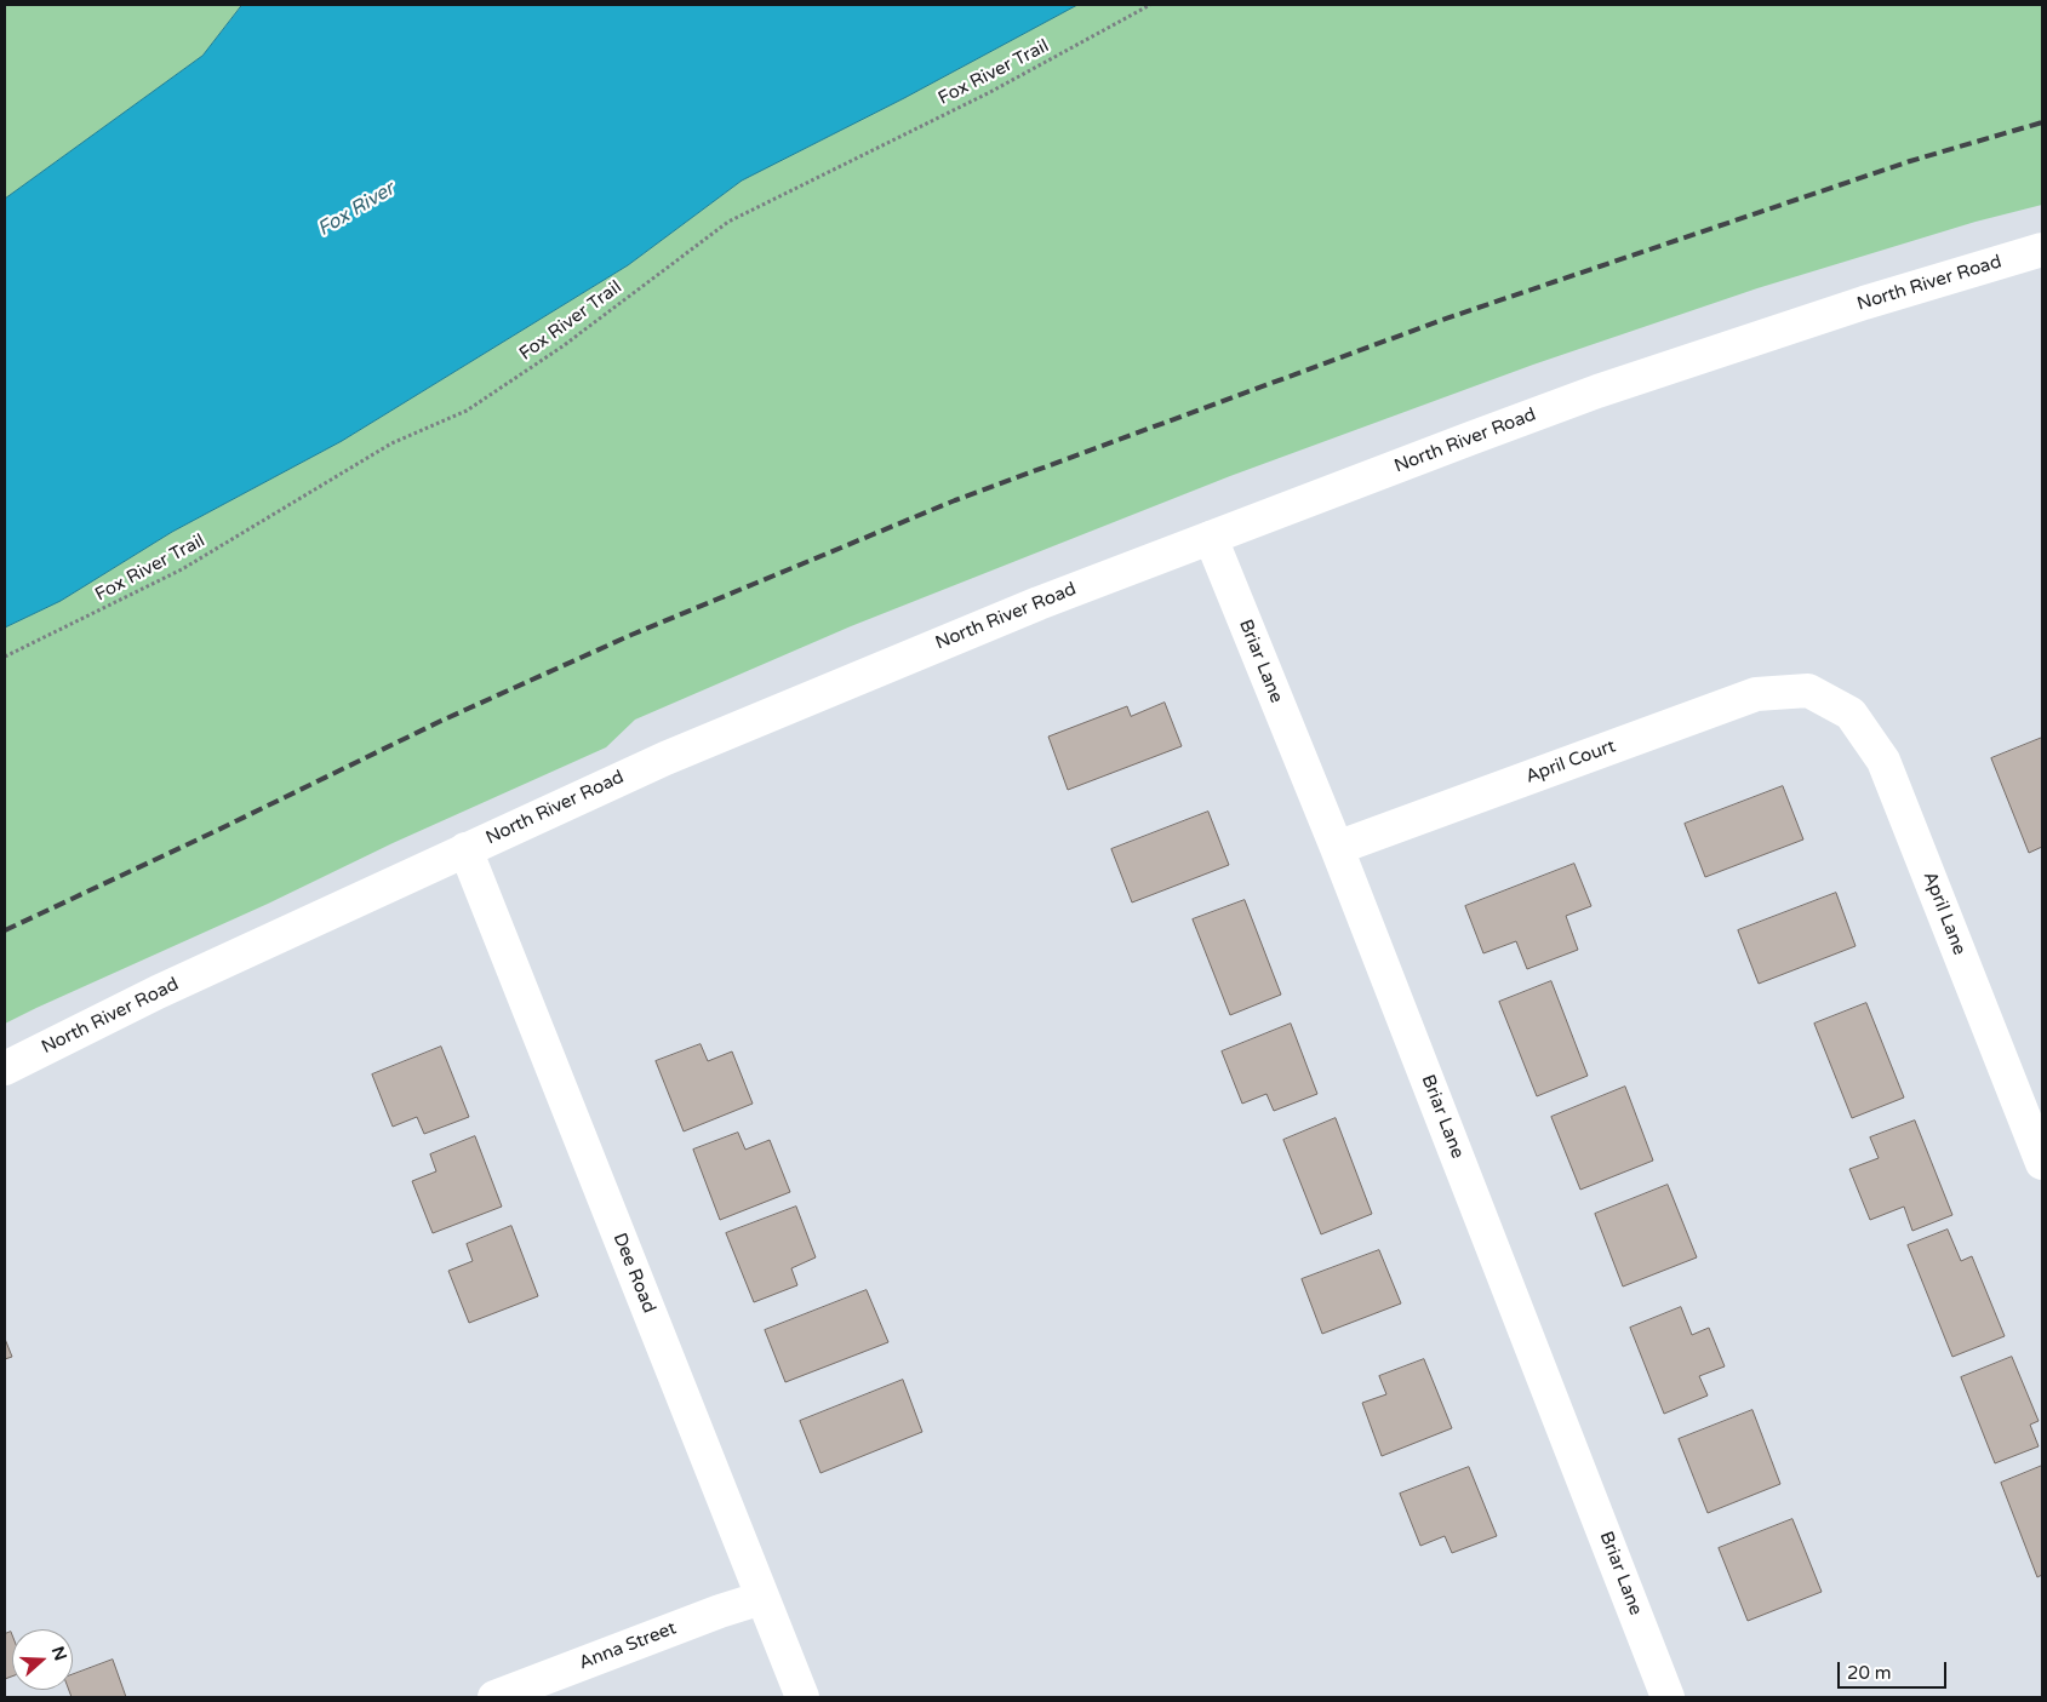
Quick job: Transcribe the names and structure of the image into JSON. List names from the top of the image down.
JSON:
{
  "streets": {
    "street": [
      "North River Road",
      "Briar Lane",
      "April Court",
      "April Lane",
      "Dee Road",
      "Anna Street"
    ],
    "path": ["Fox River Trail"]
  },
  "crossings": [
    ["North River Road", "Briar Lane"],
    ["North River Road", "Dee Road"],
    ["Briar Lane", "April Court"],
    ["April Court", "April Lane"],
    ["Dee Road", "Anna Street"]
  ],
  "water": ["Fox River"],
  "scale_bar": "20 m",
  "north": "right"
}
